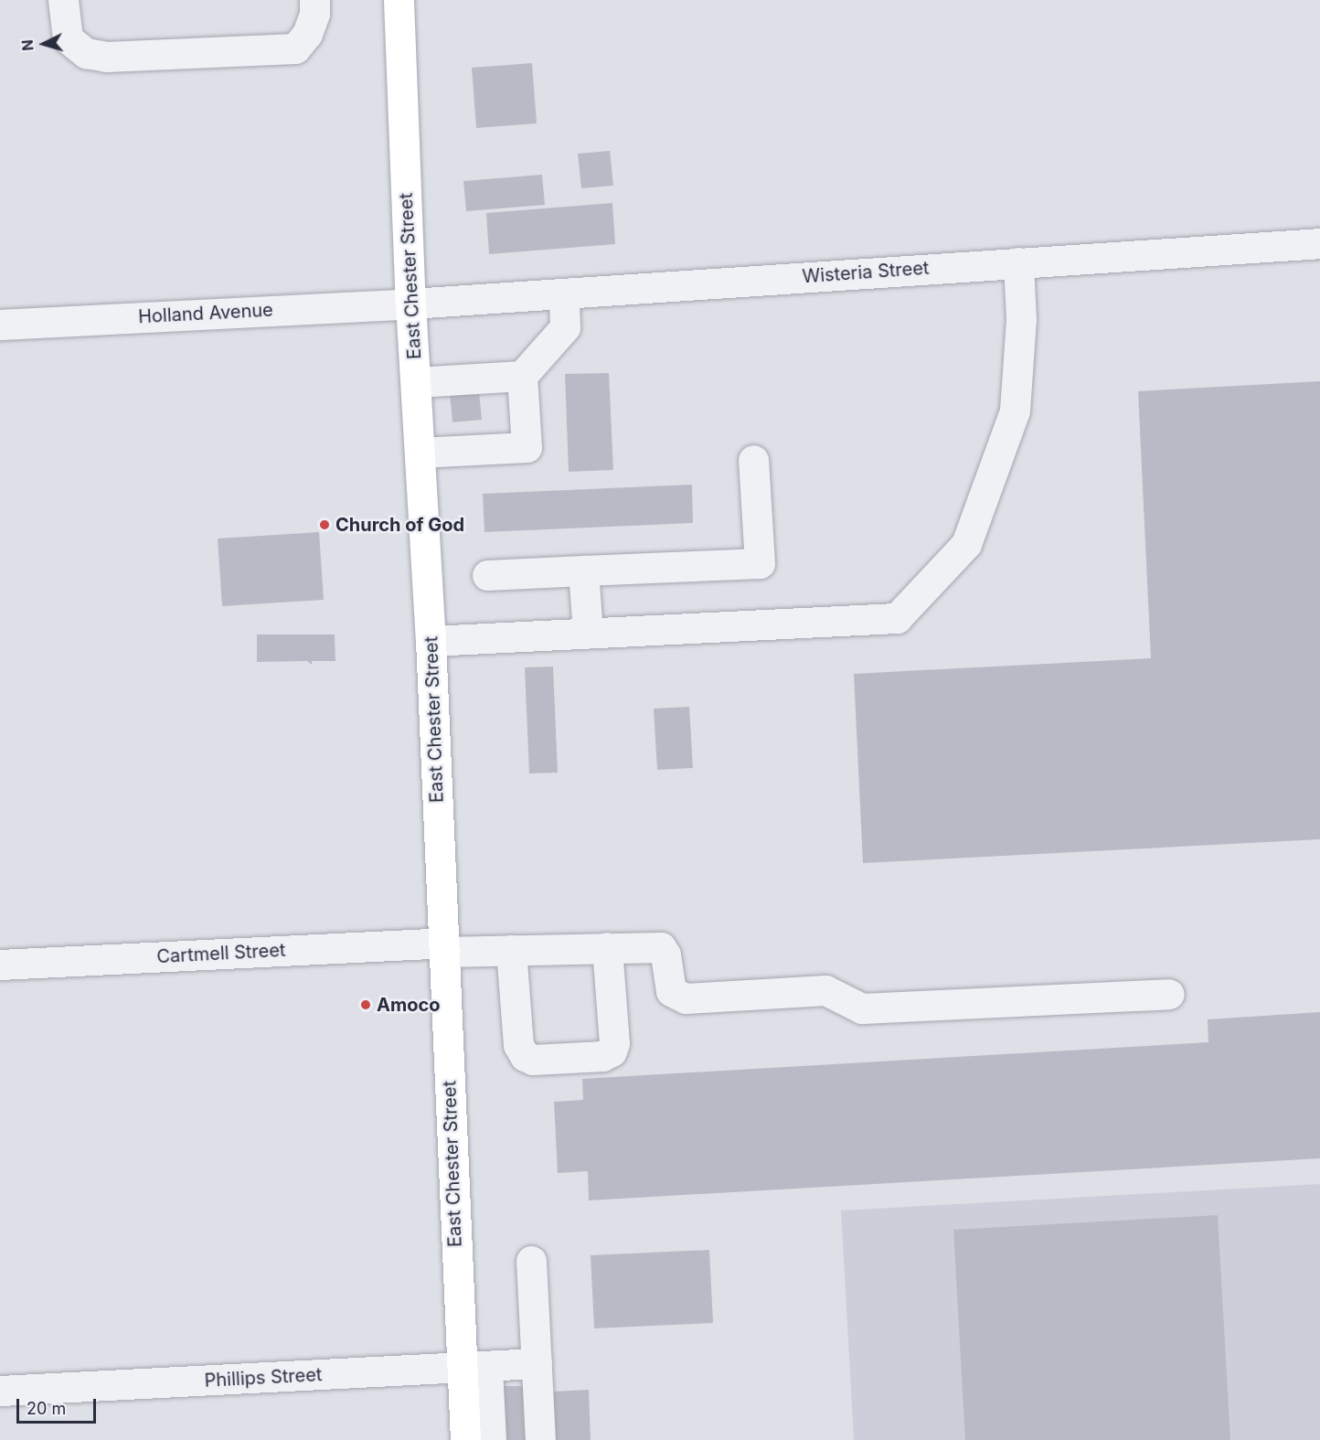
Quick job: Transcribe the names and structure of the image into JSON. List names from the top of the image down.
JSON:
{
  "streets": {
    "main road": ["East Chester Street"],
    "street": [
      "Wisteria Street",
      "Holland Avenue",
      "Cartmell Street",
      "Phillips Street"
    ]
  },
  "crossings": [
    ["Wisteria Street", "East Chester Street"],
    ["Wisteria Street", "Holland Avenue"],
    ["East Chester Street", "Holland Avenue"],
    ["East Chester Street", "Cartmell Street"],
    ["East Chester Street", "Phillips Street"]
  ],
  "places": ["Church of God", "Amoco"],
  "scale_bar": "20 m",
  "north": "left"
}
